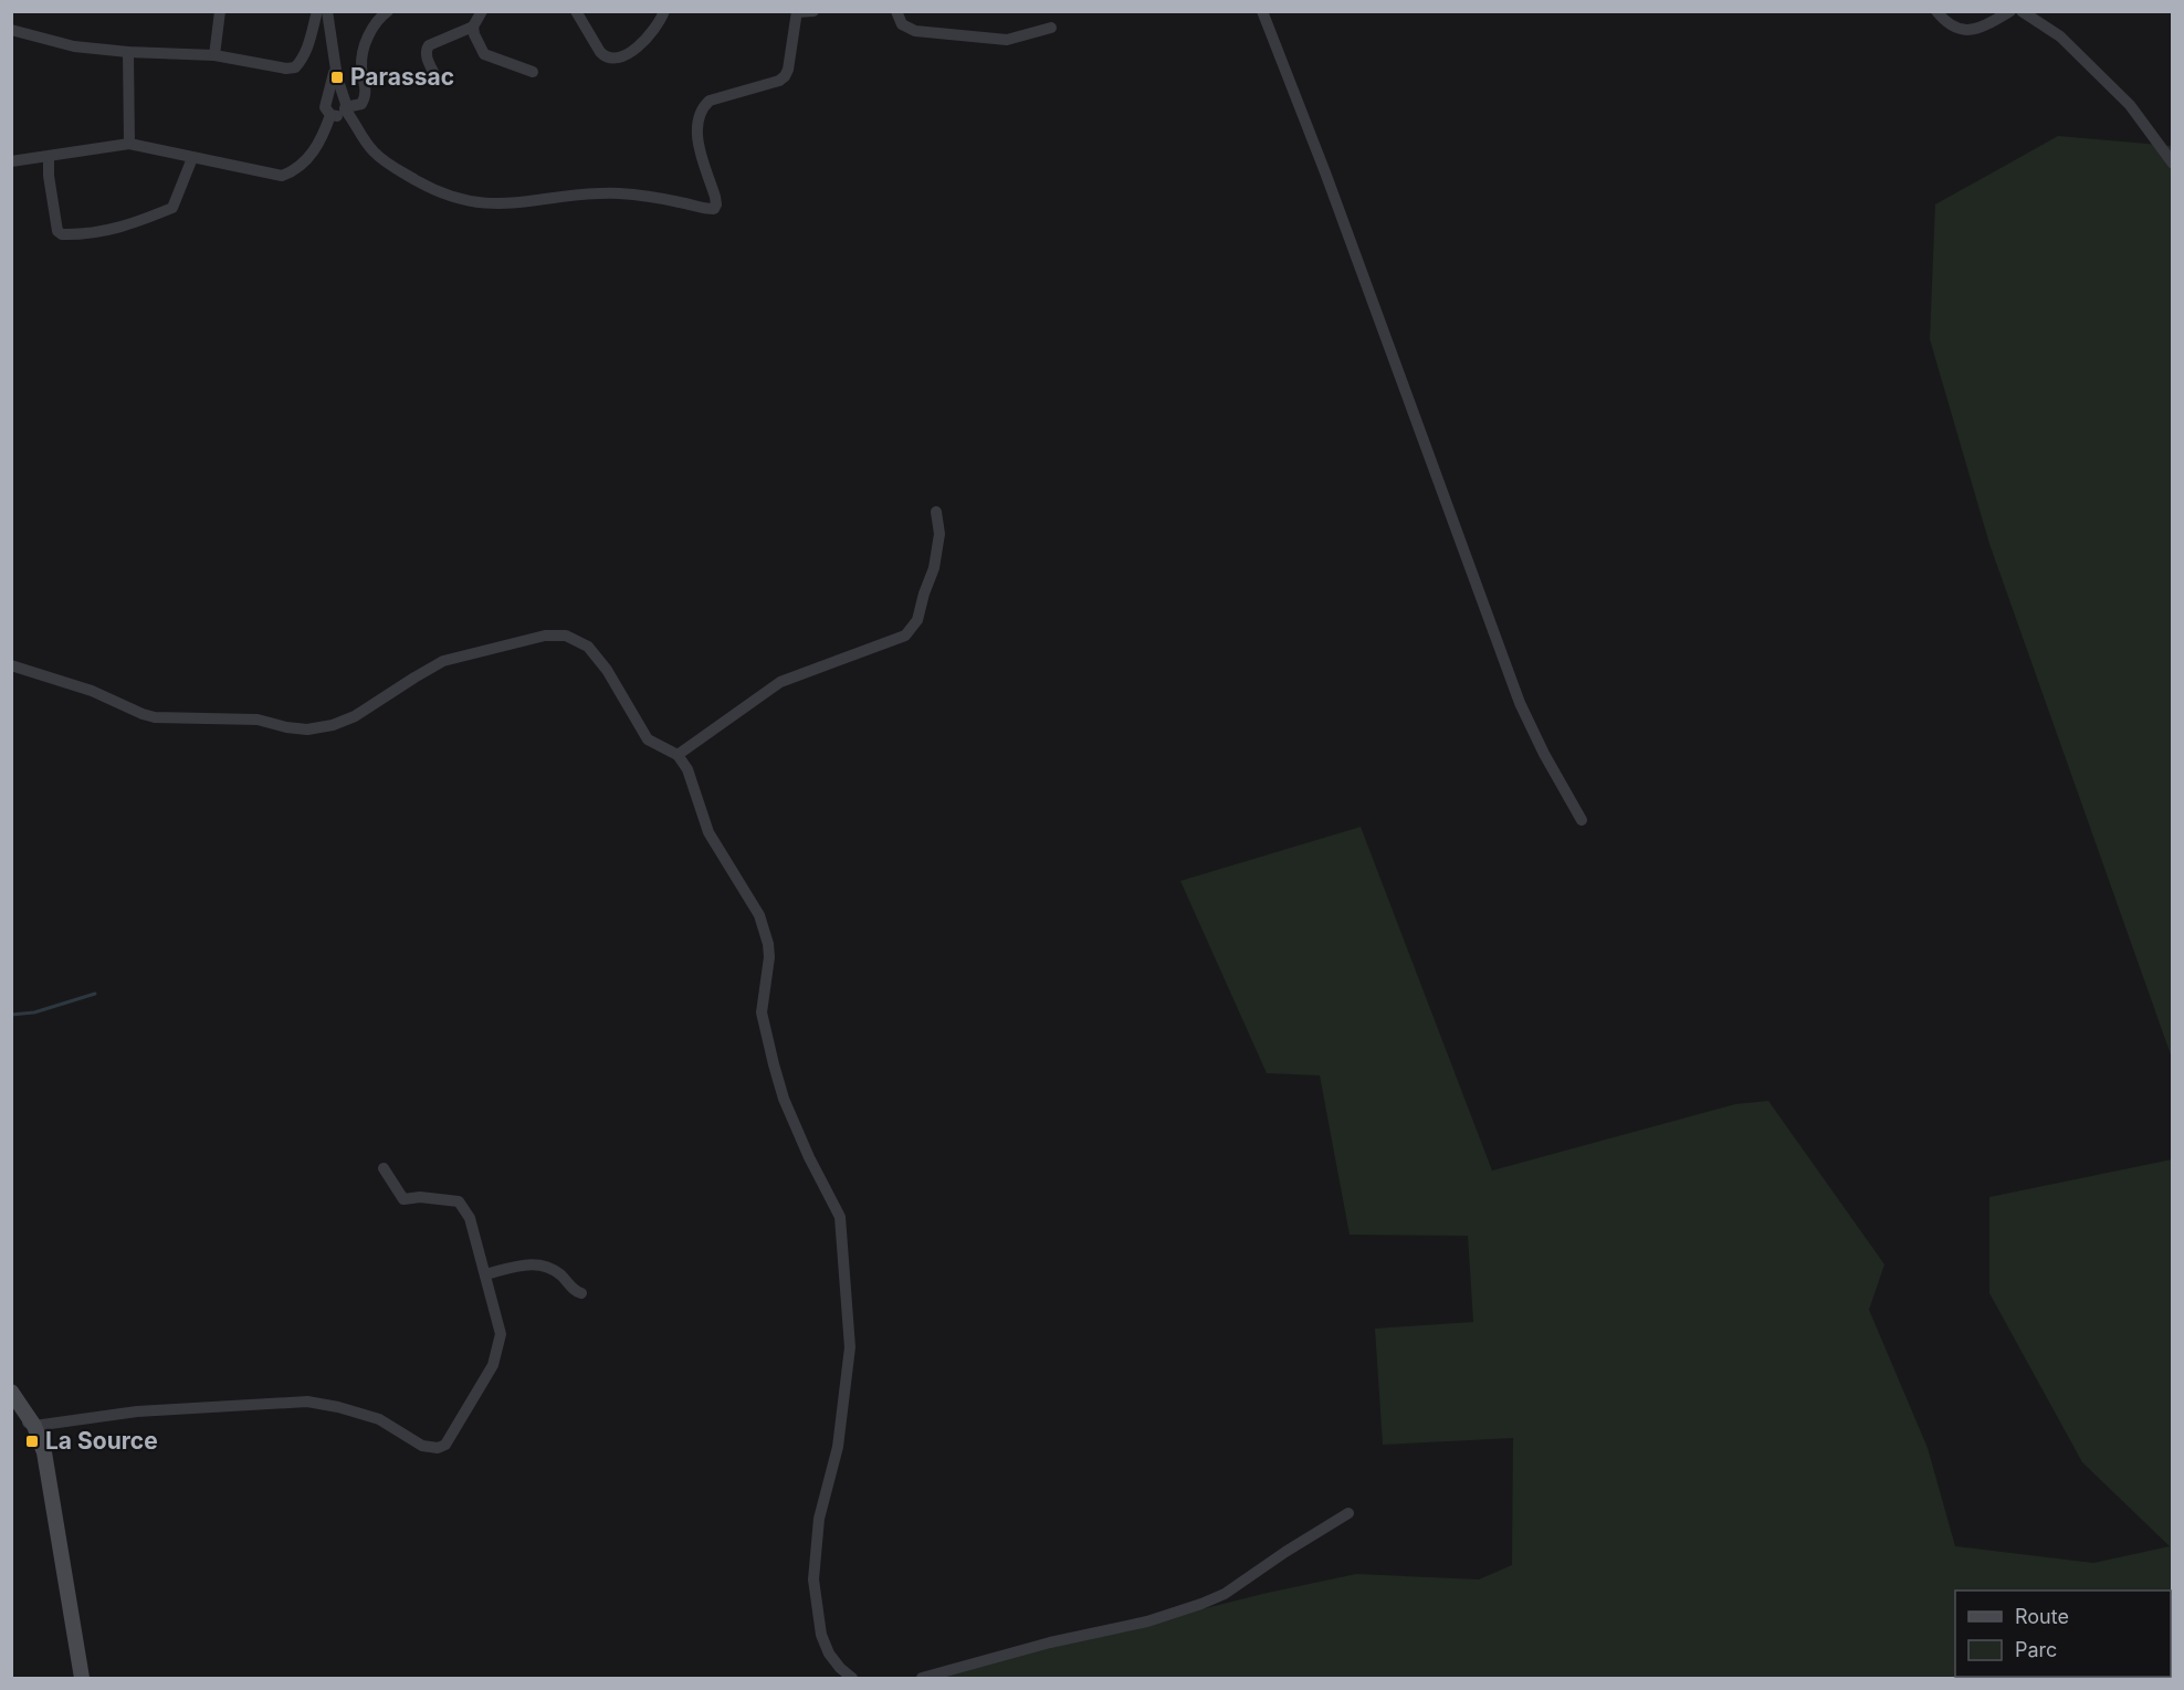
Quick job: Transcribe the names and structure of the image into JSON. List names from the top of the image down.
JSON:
{
  "places": {
    "transit": ["Parassac", "La Source"]
  },
  "legend": ["Route", "Parc"]
}
